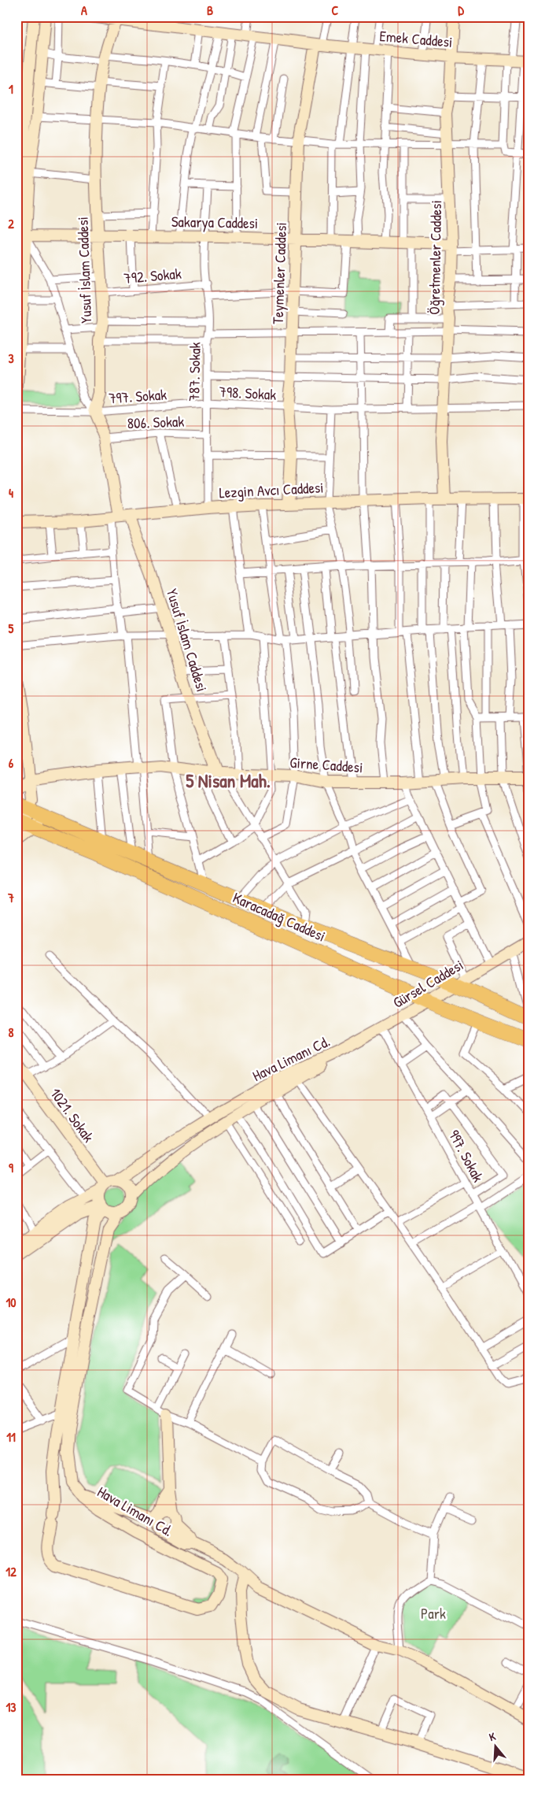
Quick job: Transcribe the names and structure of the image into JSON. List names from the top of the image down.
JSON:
{
  "streets": {
    "highway": ["Karacadağ Caddesi"],
    "street": [
      "Emek Caddesi",
      "Sakarya Caddesi",
      "Öğretmenler Caddesi",
      "Yusuf İslam Caddesi",
      "Teymenler Caddesi",
      "792. Sokak",
      "787. Sokak",
      "798. Sokak",
      "797. Sokak",
      "806. Sokak",
      "Lezgin Avcı Caddesi",
      "Girne Caddesi",
      "Gürsel Caddesi",
      "Hava Limanı Cd.",
      "1021. Sokak",
      "997. Sokak"
    ]
  },
  "crossings": [
    ["Emek Caddesi", "Öğretmenler Caddesi"],
    ["Emek Caddesi", "Yusuf İslam Caddesi"],
    ["Emek Caddesi", "Teymenler Caddesi"],
    ["Sakarya Caddesi", "Öğretmenler Caddesi"],
    ["Sakarya Caddesi", "Yusuf İslam Caddesi"],
    ["Sakarya Caddesi", "Teymenler Caddesi"],
    ["Sakarya Caddesi", "787. Sokak"],
    ["Öğretmenler Caddesi", "798. Sokak"],
    ["Öğretmenler Caddesi", "Lezgin Avcı Caddesi"],
    ["Yusuf İslam Caddesi", "792. Sokak"],
    ["Yusuf İslam Caddesi", "797. Sokak"],
    ["Yusuf İslam Caddesi", "806. Sokak"],
    ["Yusuf İslam Caddesi", "Lezgin Avcı Caddesi"],
    ["Yusuf İslam Caddesi", "Girne Caddesi"],
    ["Teymenler Caddesi", "798. Sokak"],
    ["Teymenler Caddesi", "Lezgin Avcı Caddesi"],
    ["792. Sokak", "787. Sokak"],
    ["787. Sokak", "798. Sokak"],
    ["787. Sokak", "797. Sokak"],
    ["787. Sokak", "806. Sokak"],
    ["787. Sokak", "Lezgin Avcı Caddesi"],
    ["798. Sokak", "797. Sokak"],
    ["Karacadağ Caddesi", "Gürsel Caddesi"],
    ["Gürsel Caddesi", "Hava Limanı Cd."],
    ["Gürsel Caddesi", "997. Sokak"],
    ["Hava Limanı Cd.", "1021. Sokak"]
  ],
  "districts": ["5 Nisan Mah."],
  "parks": ["Park"],
  "north": "top",
  "grid": {
    "columns": [
      "A",
      "B",
      "C",
      "D"
    ],
    "rows": [
      "1",
      "2",
      "3",
      "4",
      "5",
      "6",
      "7",
      "8",
      "9",
      "10",
      "11",
      "12",
      "13"
    ]
  }
}
